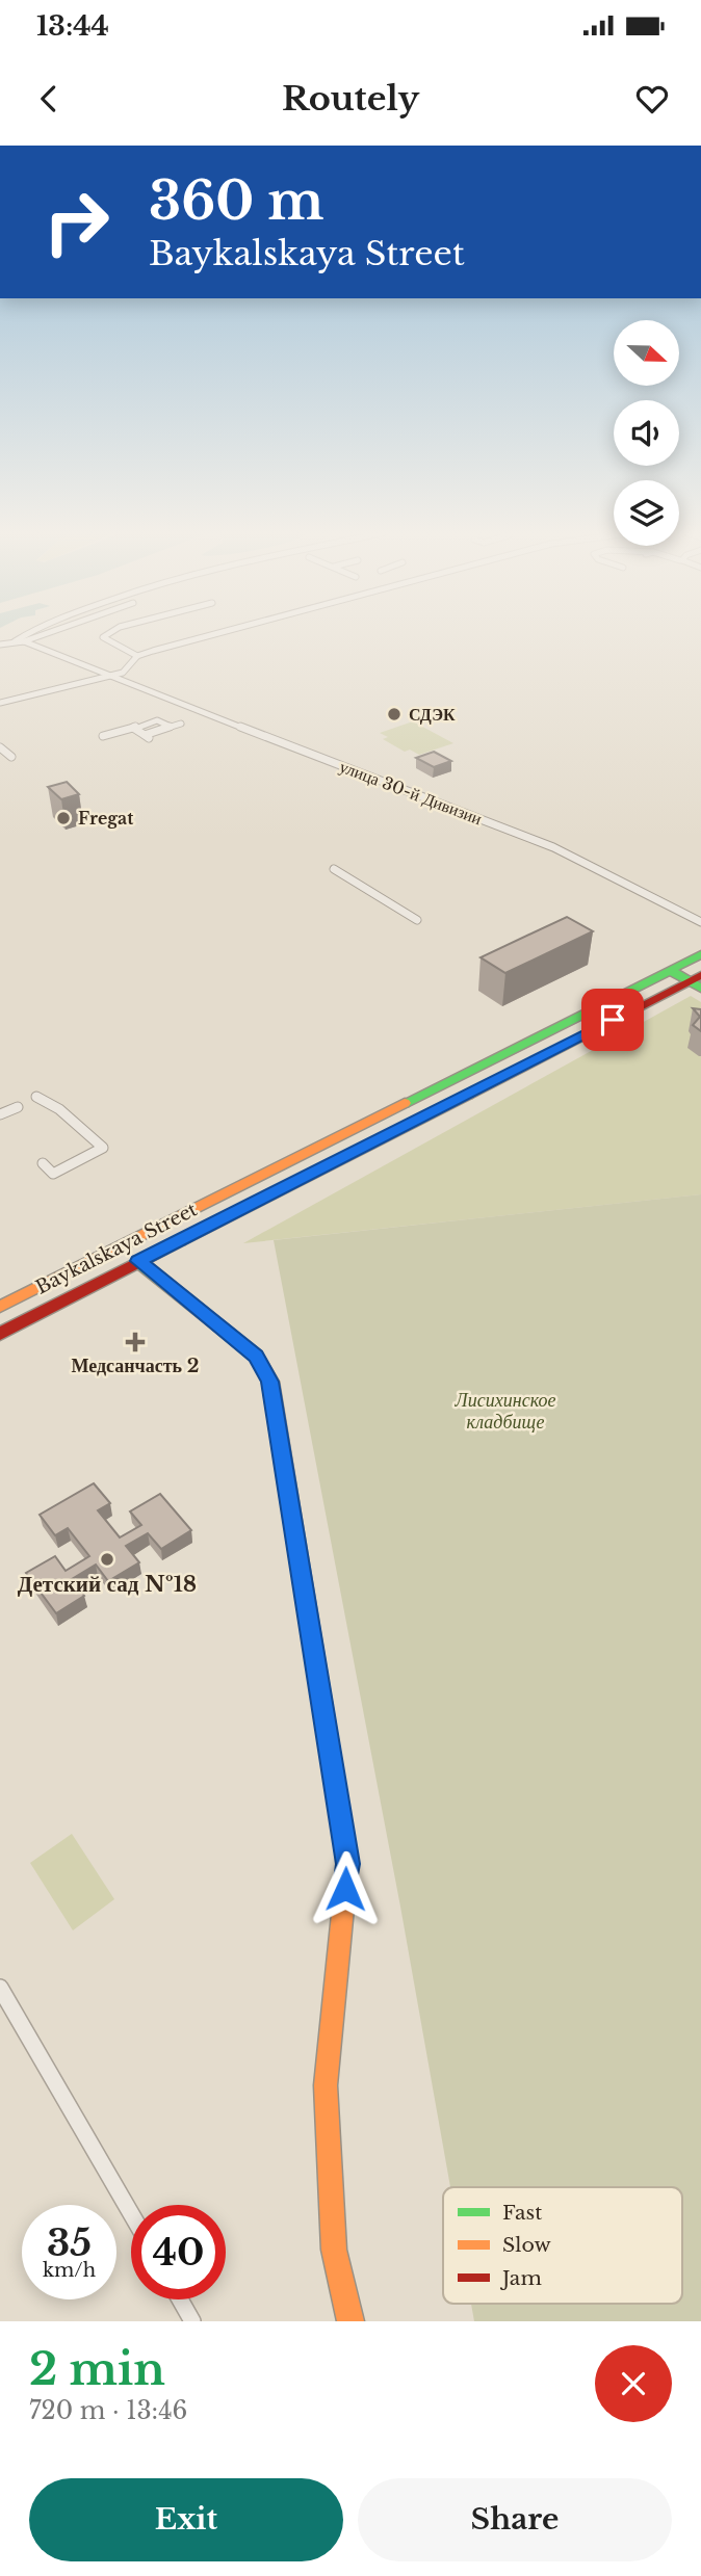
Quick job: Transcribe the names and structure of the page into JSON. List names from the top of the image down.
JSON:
{
  "streets": {
    "main road": ["Baykalskaya Street"],
    "street": ["улица 30-й Дивизии"]
  },
  "parks": ["Лисихинское кладбище"],
  "places": {
    "other": ["СДЭК", "Fregat", "Детский сад №18"],
    "health": ["Медсанчасть 2"]
  },
  "legend": ["Fast", "Slow", "Jam"],
  "north": "right",
  "page": {
    "status": "13:44",
    "header": "Routely",
    "turn": ["360 m", "Baykalskaya Street"],
    "speed": "35 km/h",
    "limit": "40",
    "heading": ["2 min", "720 m · 13:46"],
    "buttons": ["Exit", "Share"]
  }
}
